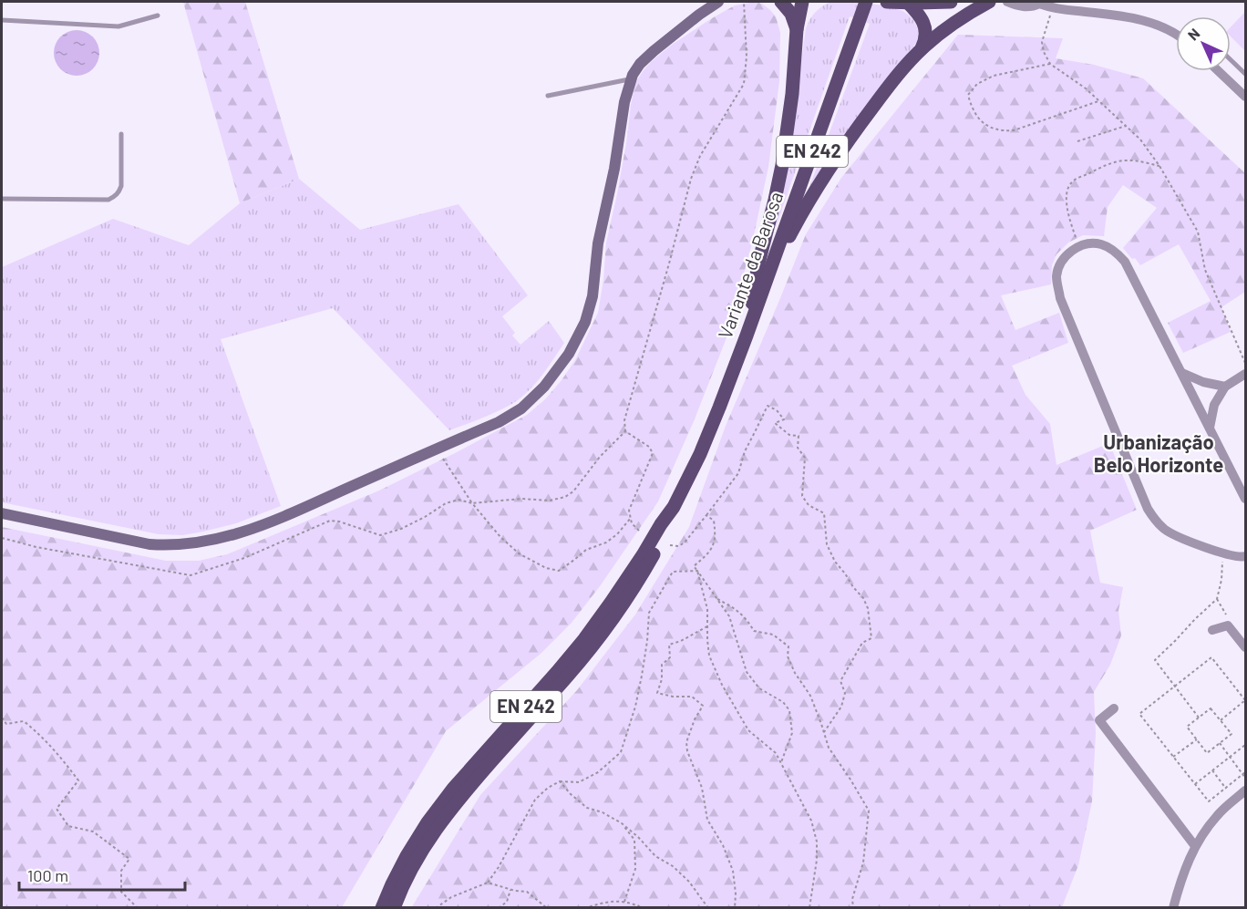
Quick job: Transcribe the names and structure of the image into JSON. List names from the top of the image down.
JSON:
{
  "streets": {
    "main road": ["EN 242", "Variante da Barosa"]
  },
  "districts": ["Urbanização Belo Horizonte"],
  "scale_bar": "100 m",
  "north": "top left"
}
